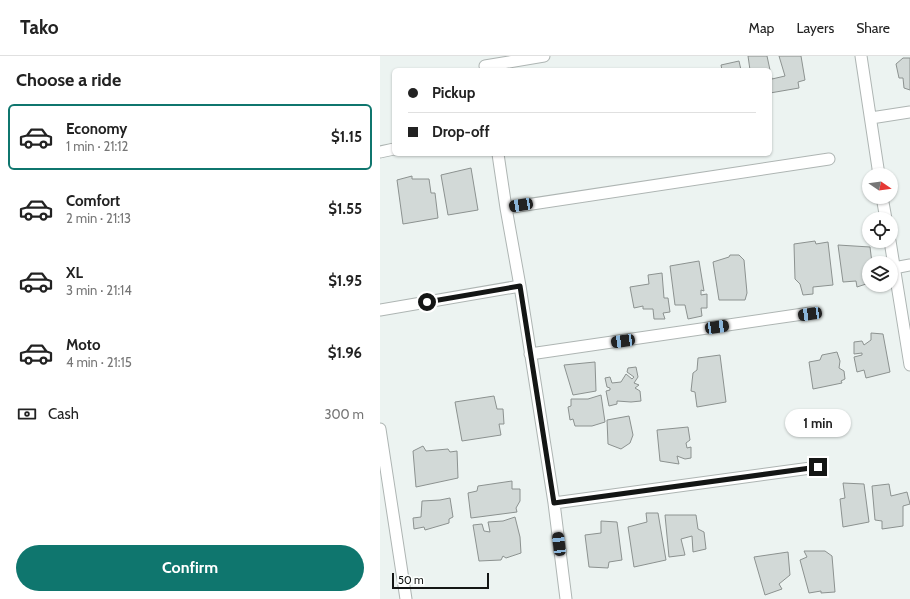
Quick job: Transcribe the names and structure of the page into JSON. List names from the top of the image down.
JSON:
{
  "scale_bar": "50 m",
  "north": "right",
  "page": {
    "header": "Tako",
    "nav": ["Map", "Layers", "Share"],
    "heading": "Choose a ride",
    "banner": ["Pickup", "Drop-off"],
    "list": [
      {
        "name": "Economy",
        "note": "1 min · 21:12",
        "value": "$1.15"
      },
      {
        "name": "Comfort",
        "note": "2 min · 21:13",
        "value": "$1.55"
      },
      {
        "name": "XL",
        "note": "3 min · 21:14",
        "value": "$1.95"
      },
      {
        "name": "Moto",
        "note": "4 min · 21:15",
        "value": "$1.96"
      }
    ],
    "pay": ["Cash", "300 m"],
    "bubble": "1 min",
    "buttons": "Confirm",
    "scale": "50 m"
  }
}
